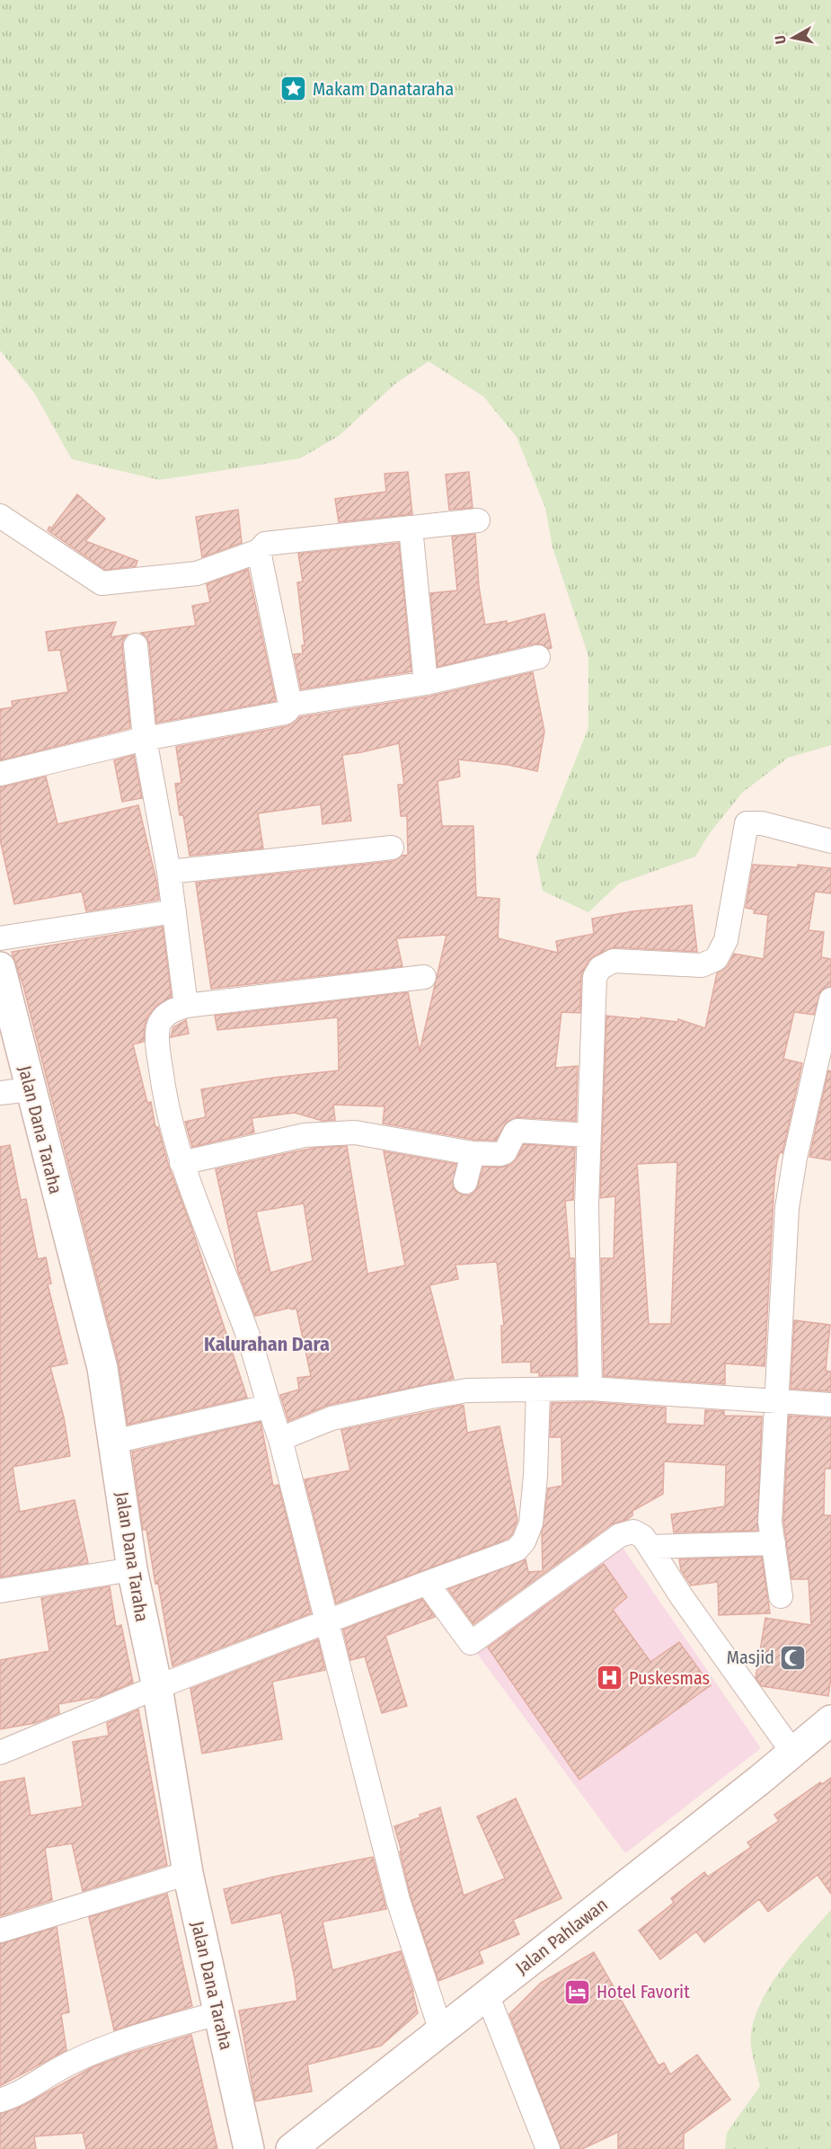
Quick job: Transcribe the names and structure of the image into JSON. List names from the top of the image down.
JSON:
{
  "streets": {
    "street": ["Jalan Dana Taraha", "Jalan Pahlawan"]
  },
  "districts": ["Kalurahan Dara"],
  "places": {
    "place": ["Makam Danataraha"],
    "mosque": ["Masjid"],
    "hospital": ["Puskesmas"],
    "hotel": ["Hotel Favorit"]
  },
  "north": "left"
}
